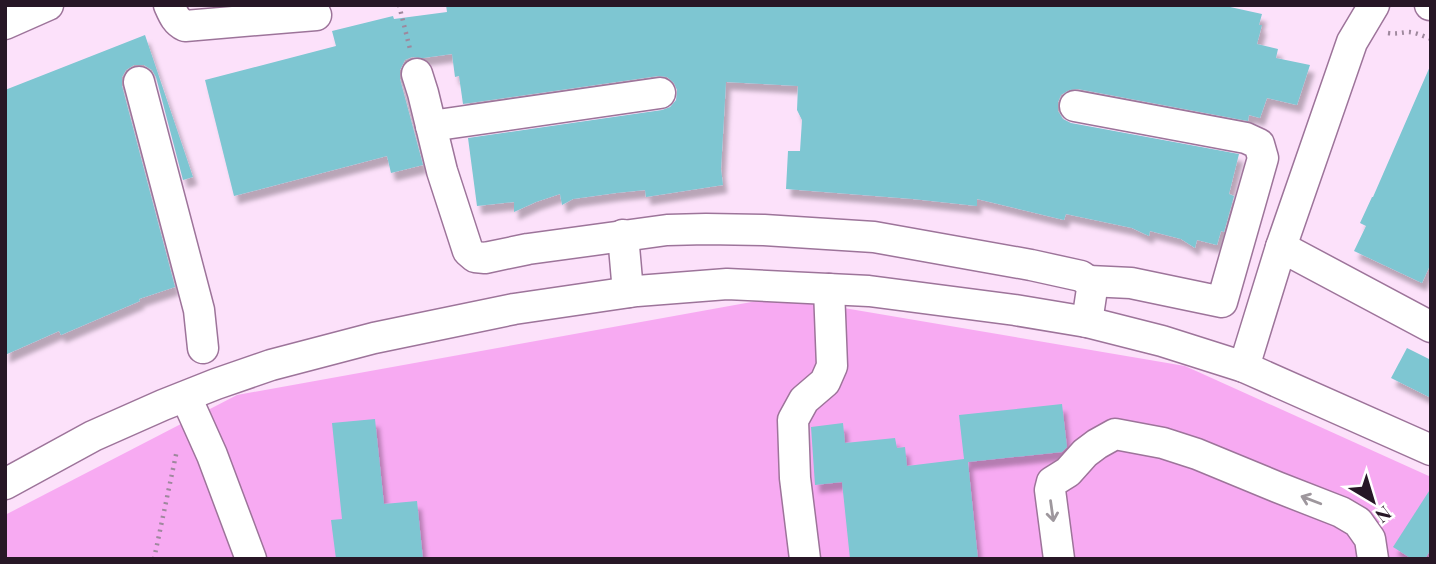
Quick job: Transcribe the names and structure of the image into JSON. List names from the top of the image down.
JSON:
{
  "north": "bottom right"
}
